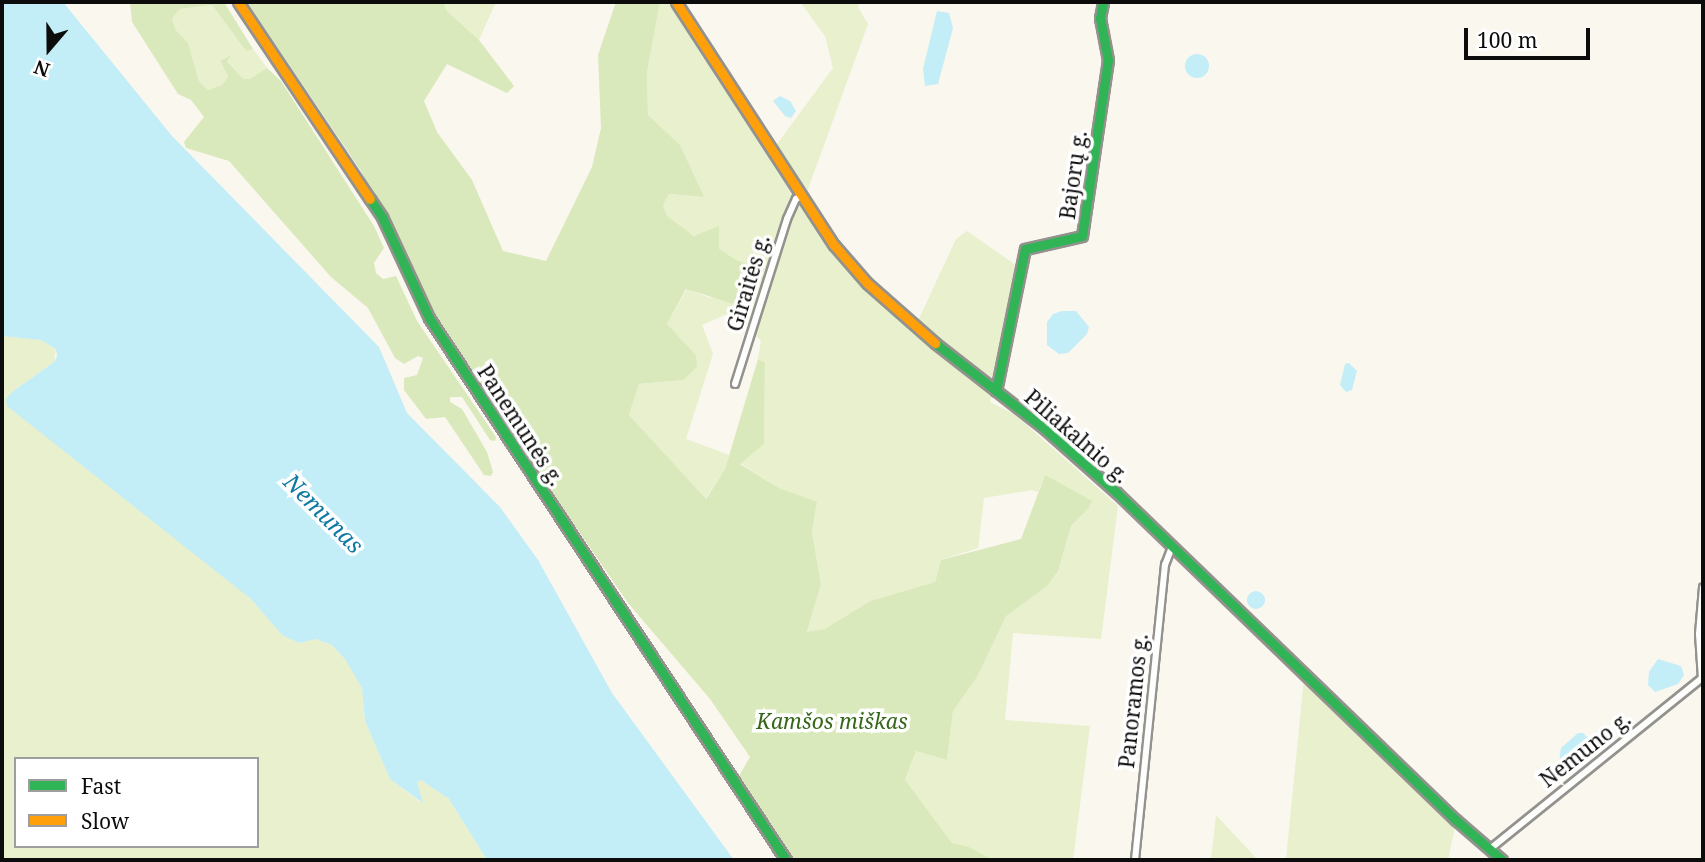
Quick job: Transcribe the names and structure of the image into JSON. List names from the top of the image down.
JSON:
{
  "streets": {
    "street": [
      "Bajorų g.",
      "Giraitės g.",
      "Panemunės g.",
      "Piliakalnio g.",
      "Panoramos g.",
      "Nemuno g."
    ]
  },
  "crossings": [
    ["Bajorų g.", "Piliakalnio g."],
    ["Giraitės g.", "Piliakalnio g."],
    ["Piliakalnio g.", "Panoramos g."],
    ["Piliakalnio g.", "Nemuno g."]
  ],
  "water": ["Nemunas"],
  "parks": ["Kamšos miškas"],
  "legend": ["Fast", "Slow"],
  "scale_bar": "100 m",
  "north": "bottom"
}
